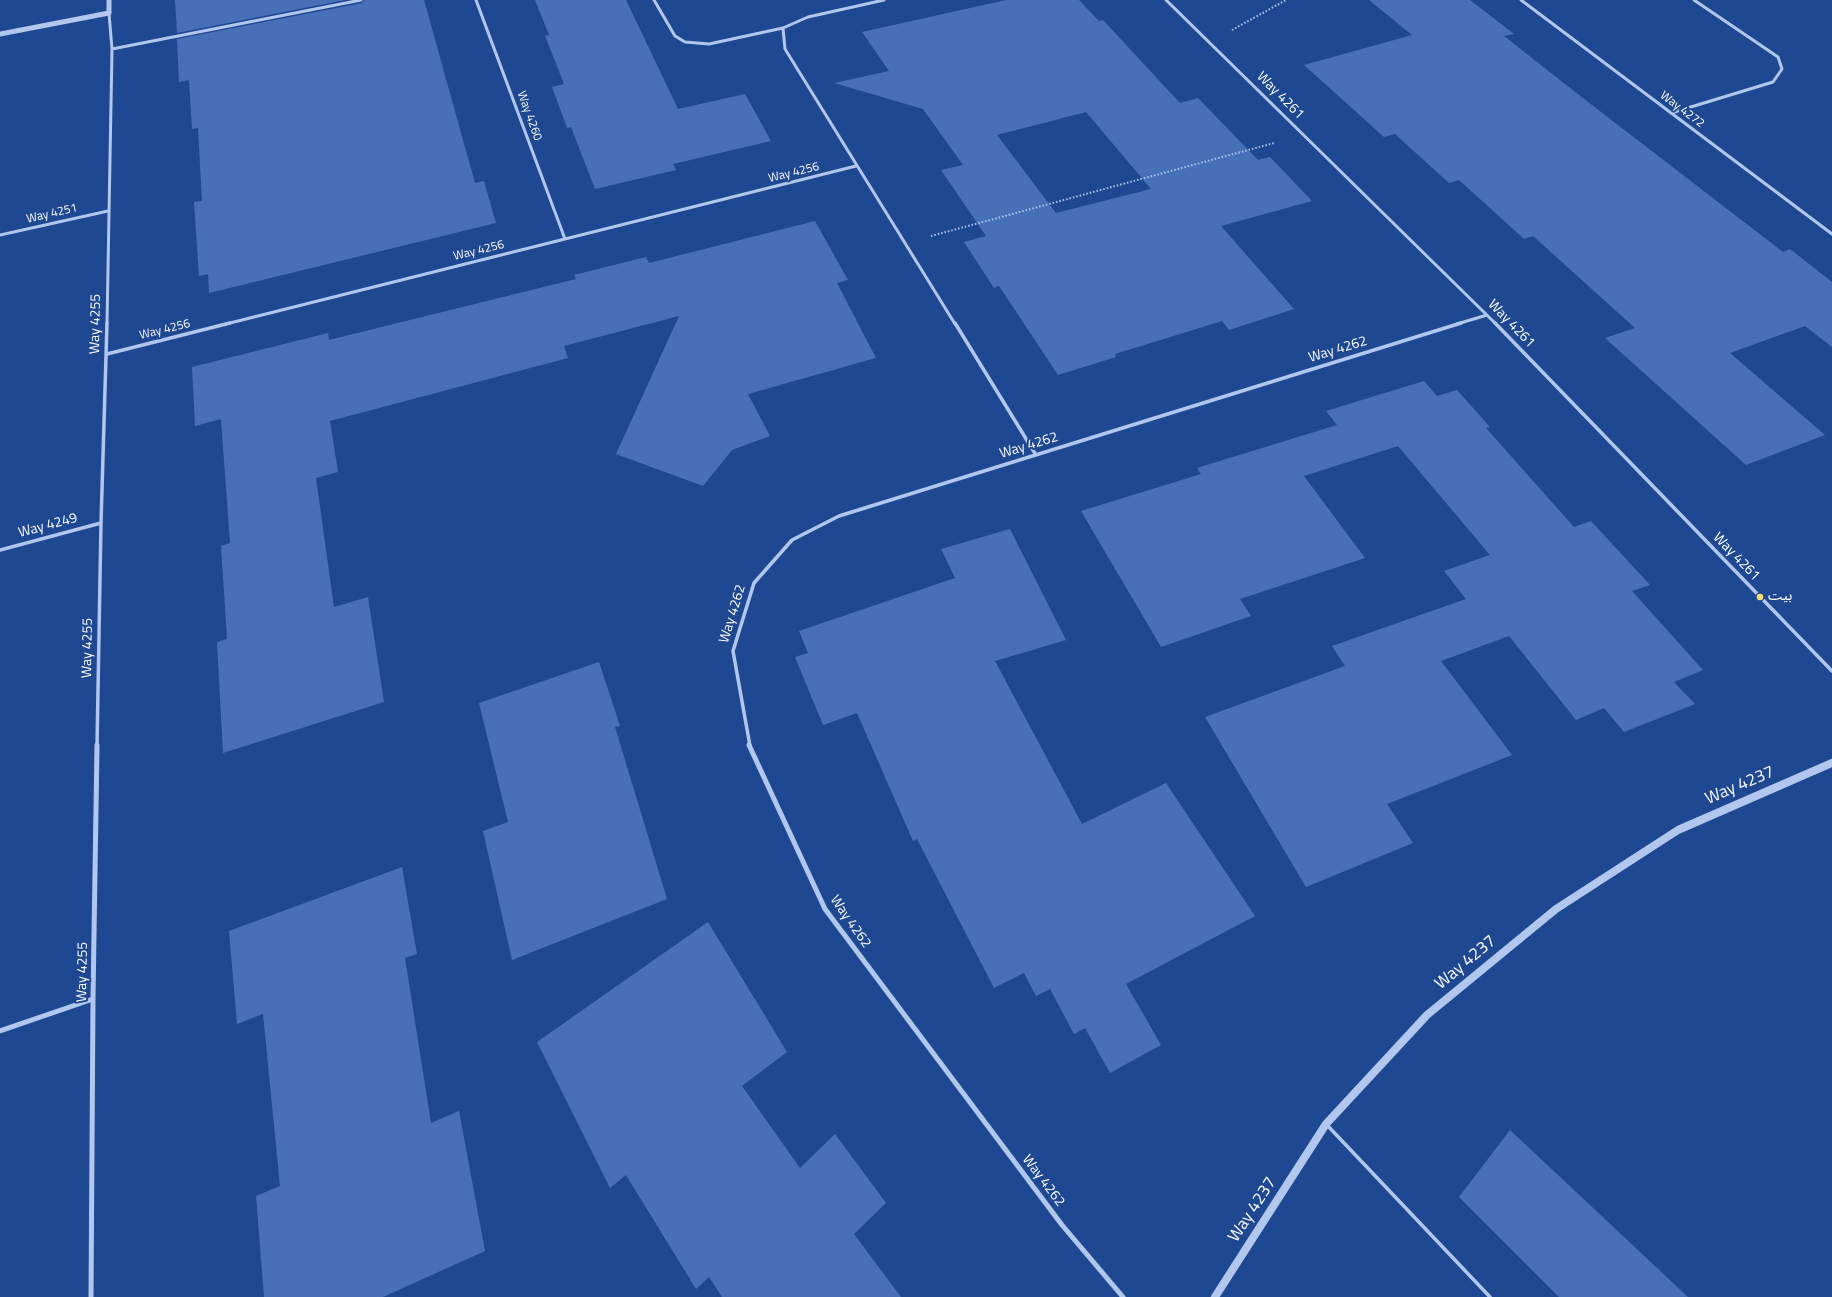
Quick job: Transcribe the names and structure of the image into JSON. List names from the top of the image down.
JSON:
{
  "streets": {
    "street": [
      "Way 4261",
      "Way 4272",
      "Way 4260",
      "Way 4256",
      "Way 4251",
      "Way 4255",
      "Way 4262",
      "Way 4249",
      "Way 4237"
    ]
  },
  "crossings": [
    ["Way 4261", "Way 4262"],
    ["Way 4260", "Way 4256"],
    ["Way 4256", "Way 4255"],
    ["Way 4251", "Way 4255"],
    ["Way 4255", "Way 4249"]
  ],
  "places": ["بيت"]
}
